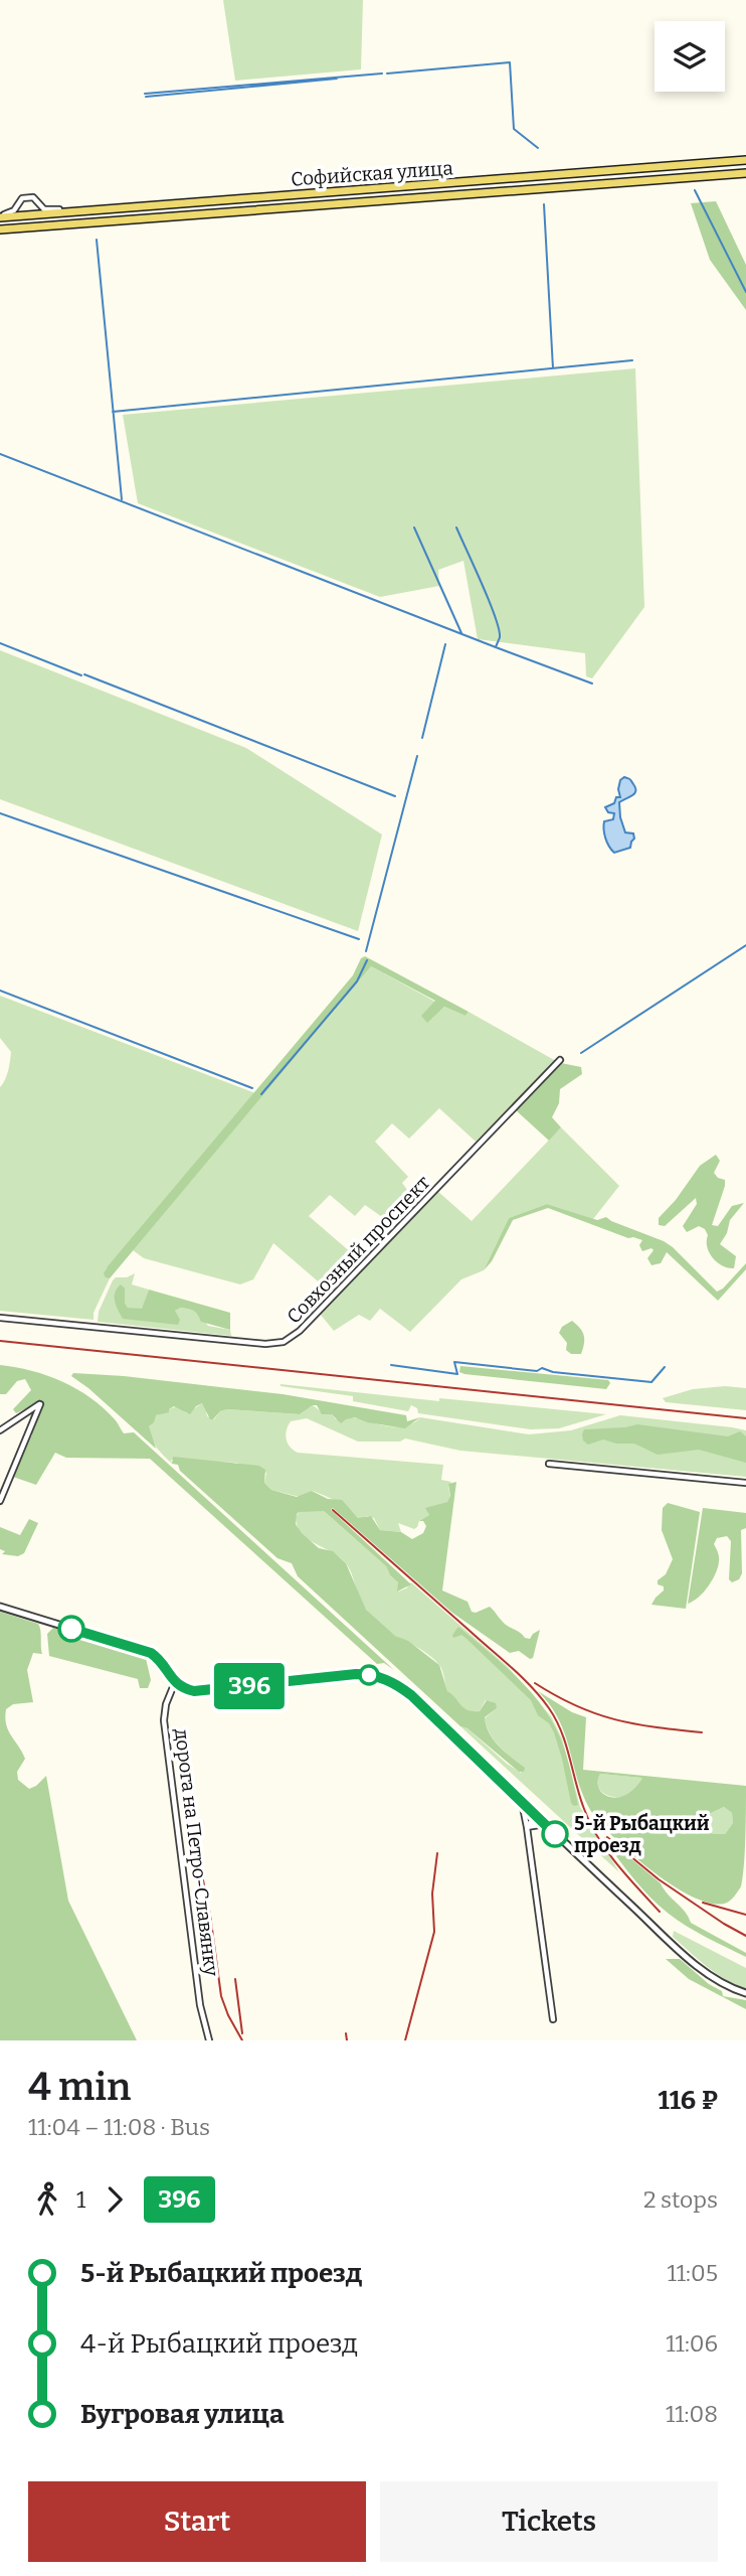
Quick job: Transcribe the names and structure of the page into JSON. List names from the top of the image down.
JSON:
{
  "streets": {
    "main road": ["Софийская улица"],
    "street": ["Совхозный проспект", "дорога на Петро-Славянку"]
  },
  "places": ["5-й Рыбацкий проезд"],
  "lines": ["bus line 396"],
  "page": {
    "on_map": "396",
    "heading": ["4 min", "11:04 – 11:08 · Bus", "116 ₽"],
    "legs": ["1", "396", "2 stops"],
    "list": [
      {
        "name": "5-й Рыбацкий проезд",
        "value": "11:05"
      },
      {
        "name": "4-й Рыбацкий проезд",
        "value": "11:06"
      },
      {
        "name": "Бугровая улица",
        "value": "11:08"
      }
    ],
    "buttons": ["Start", "Tickets"]
  }
}
